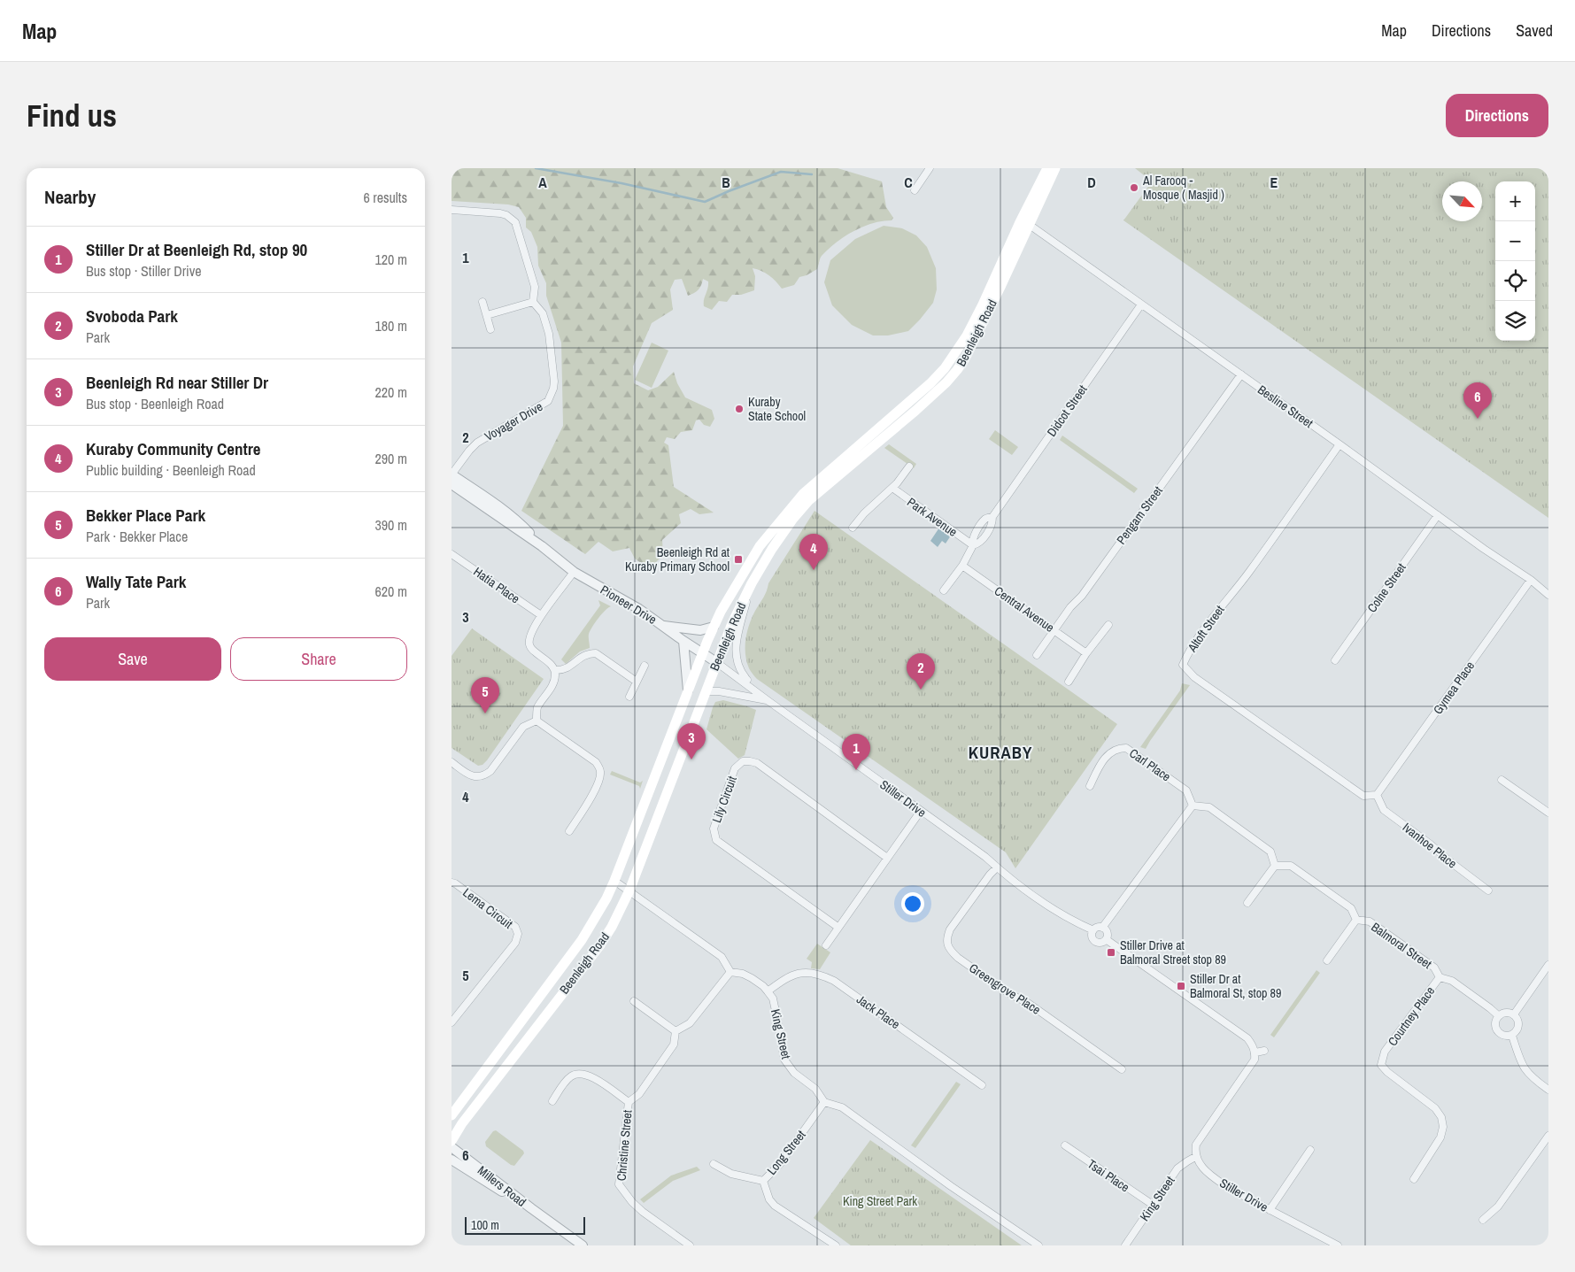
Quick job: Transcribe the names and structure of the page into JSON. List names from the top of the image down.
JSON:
{
  "streets": {
    "main road": ["Beenleigh Road"],
    "street": [
      "Besline Street",
      "Didcot Street",
      "Voyager Drive",
      "Pengam Street",
      "Park Avenue",
      "Hatia Place",
      "Colne Street",
      "Pioneer Drive",
      "Central Avenue",
      "Altoft Street",
      "Gymea Place",
      "Carl Place",
      "Stiller Drive",
      "Lily Circuit",
      "Ivanhoe Place",
      "Lema Circuit",
      "Balmoral Street",
      "Greengrove Place",
      "Jack Place",
      "Courtney Place",
      "King Street",
      "Christine Street",
      "Long Street",
      "Tsai Place",
      "Millers Road"
    ]
  },
  "crossings": [
    ["Beenleigh Road", "Besline Street"],
    ["Beenleigh Road", "Pioneer Drive"],
    ["Beenleigh Road", "Stiller Drive"],
    ["Besline Street", "Didcot Street"],
    ["Besline Street", "Pengam Street"],
    ["Besline Street", "Colne Street"],
    ["Besline Street", "Altoft Street"],
    ["Besline Street", "Gymea Place"],
    ["Didcot Street", "Park Avenue"],
    ["Didcot Street", "Central Avenue"],
    ["Voyager Drive", "Pioneer Drive"],
    ["Pengam Street", "Central Avenue"],
    ["Pioneer Drive", "Stiller Drive"],
    ["Altoft Street", "Gymea Place"],
    ["Altoft Street", "Ivanhoe Place"],
    ["Gymea Place", "Ivanhoe Place"],
    ["Stiller Drive", "Greengrove Place"],
    ["Stiller Drive", "King Street"],
    ["Balmoral Street", "Courtney Place"],
    ["Jack Place", "King Street"],
    ["King Street", "Long Street"],
    ["King Street", "Tsai Place"]
  ],
  "districts": ["KURABY"],
  "parks": ["King Street Park"],
  "places": {
    "other": ["Al Farooq - Mosque ( Masjid )", "Kuraby State School"],
    "transit": ["Beenleigh Rd at Kuraby Primary School", "Stiller Drive at Balmoral Street stop 89", "Stiller Dr at Balmoral St, stop 89"]
  },
  "scale_bar": "100 m",
  "north": "bottom right",
  "page": {
    "header": "Map",
    "nav": ["Map", "Directions", "Saved"],
    "buttons": [
      "Directions",
      ["Save", "Share"]
    ],
    "title": "Find us",
    "heading": ["Nearby", "6 results"],
    "map_buttons": ["+", "−"],
    "list": [
      {
        "mark": "1",
        "name": "Stiller Dr at Beenleigh Rd, stop 90",
        "note": "Bus stop · Stiller Drive",
        "value": "120 m"
      },
      {
        "mark": "2",
        "name": "Svoboda Park",
        "note": "Park",
        "value": "180 m"
      },
      {
        "mark": "3",
        "name": "Beenleigh Rd near Stiller Dr",
        "note": "Bus stop · Beenleigh Road",
        "value": "220 m"
      },
      {
        "mark": "4",
        "name": "Kuraby Community Centre",
        "note": "Public building · Beenleigh Road",
        "value": "290 m"
      },
      {
        "mark": "5",
        "name": "Bekker Place Park",
        "note": "Park · Bekker Place",
        "value": "390 m"
      },
      {
        "mark": "6",
        "name": "Wally Tate Park",
        "note": "Park",
        "value": "620 m"
      }
    ],
    "pins": [
      "6",
      "4",
      "2",
      "5",
      "3",
      "1"
    ],
    "scale": "100 m"
  },
  "grid": {
    "columns": [
      "A",
      "B",
      "C",
      "D",
      "E"
    ],
    "rows": [
      "1",
      "2",
      "3",
      "4",
      "5",
      "6"
    ]
  }
}
